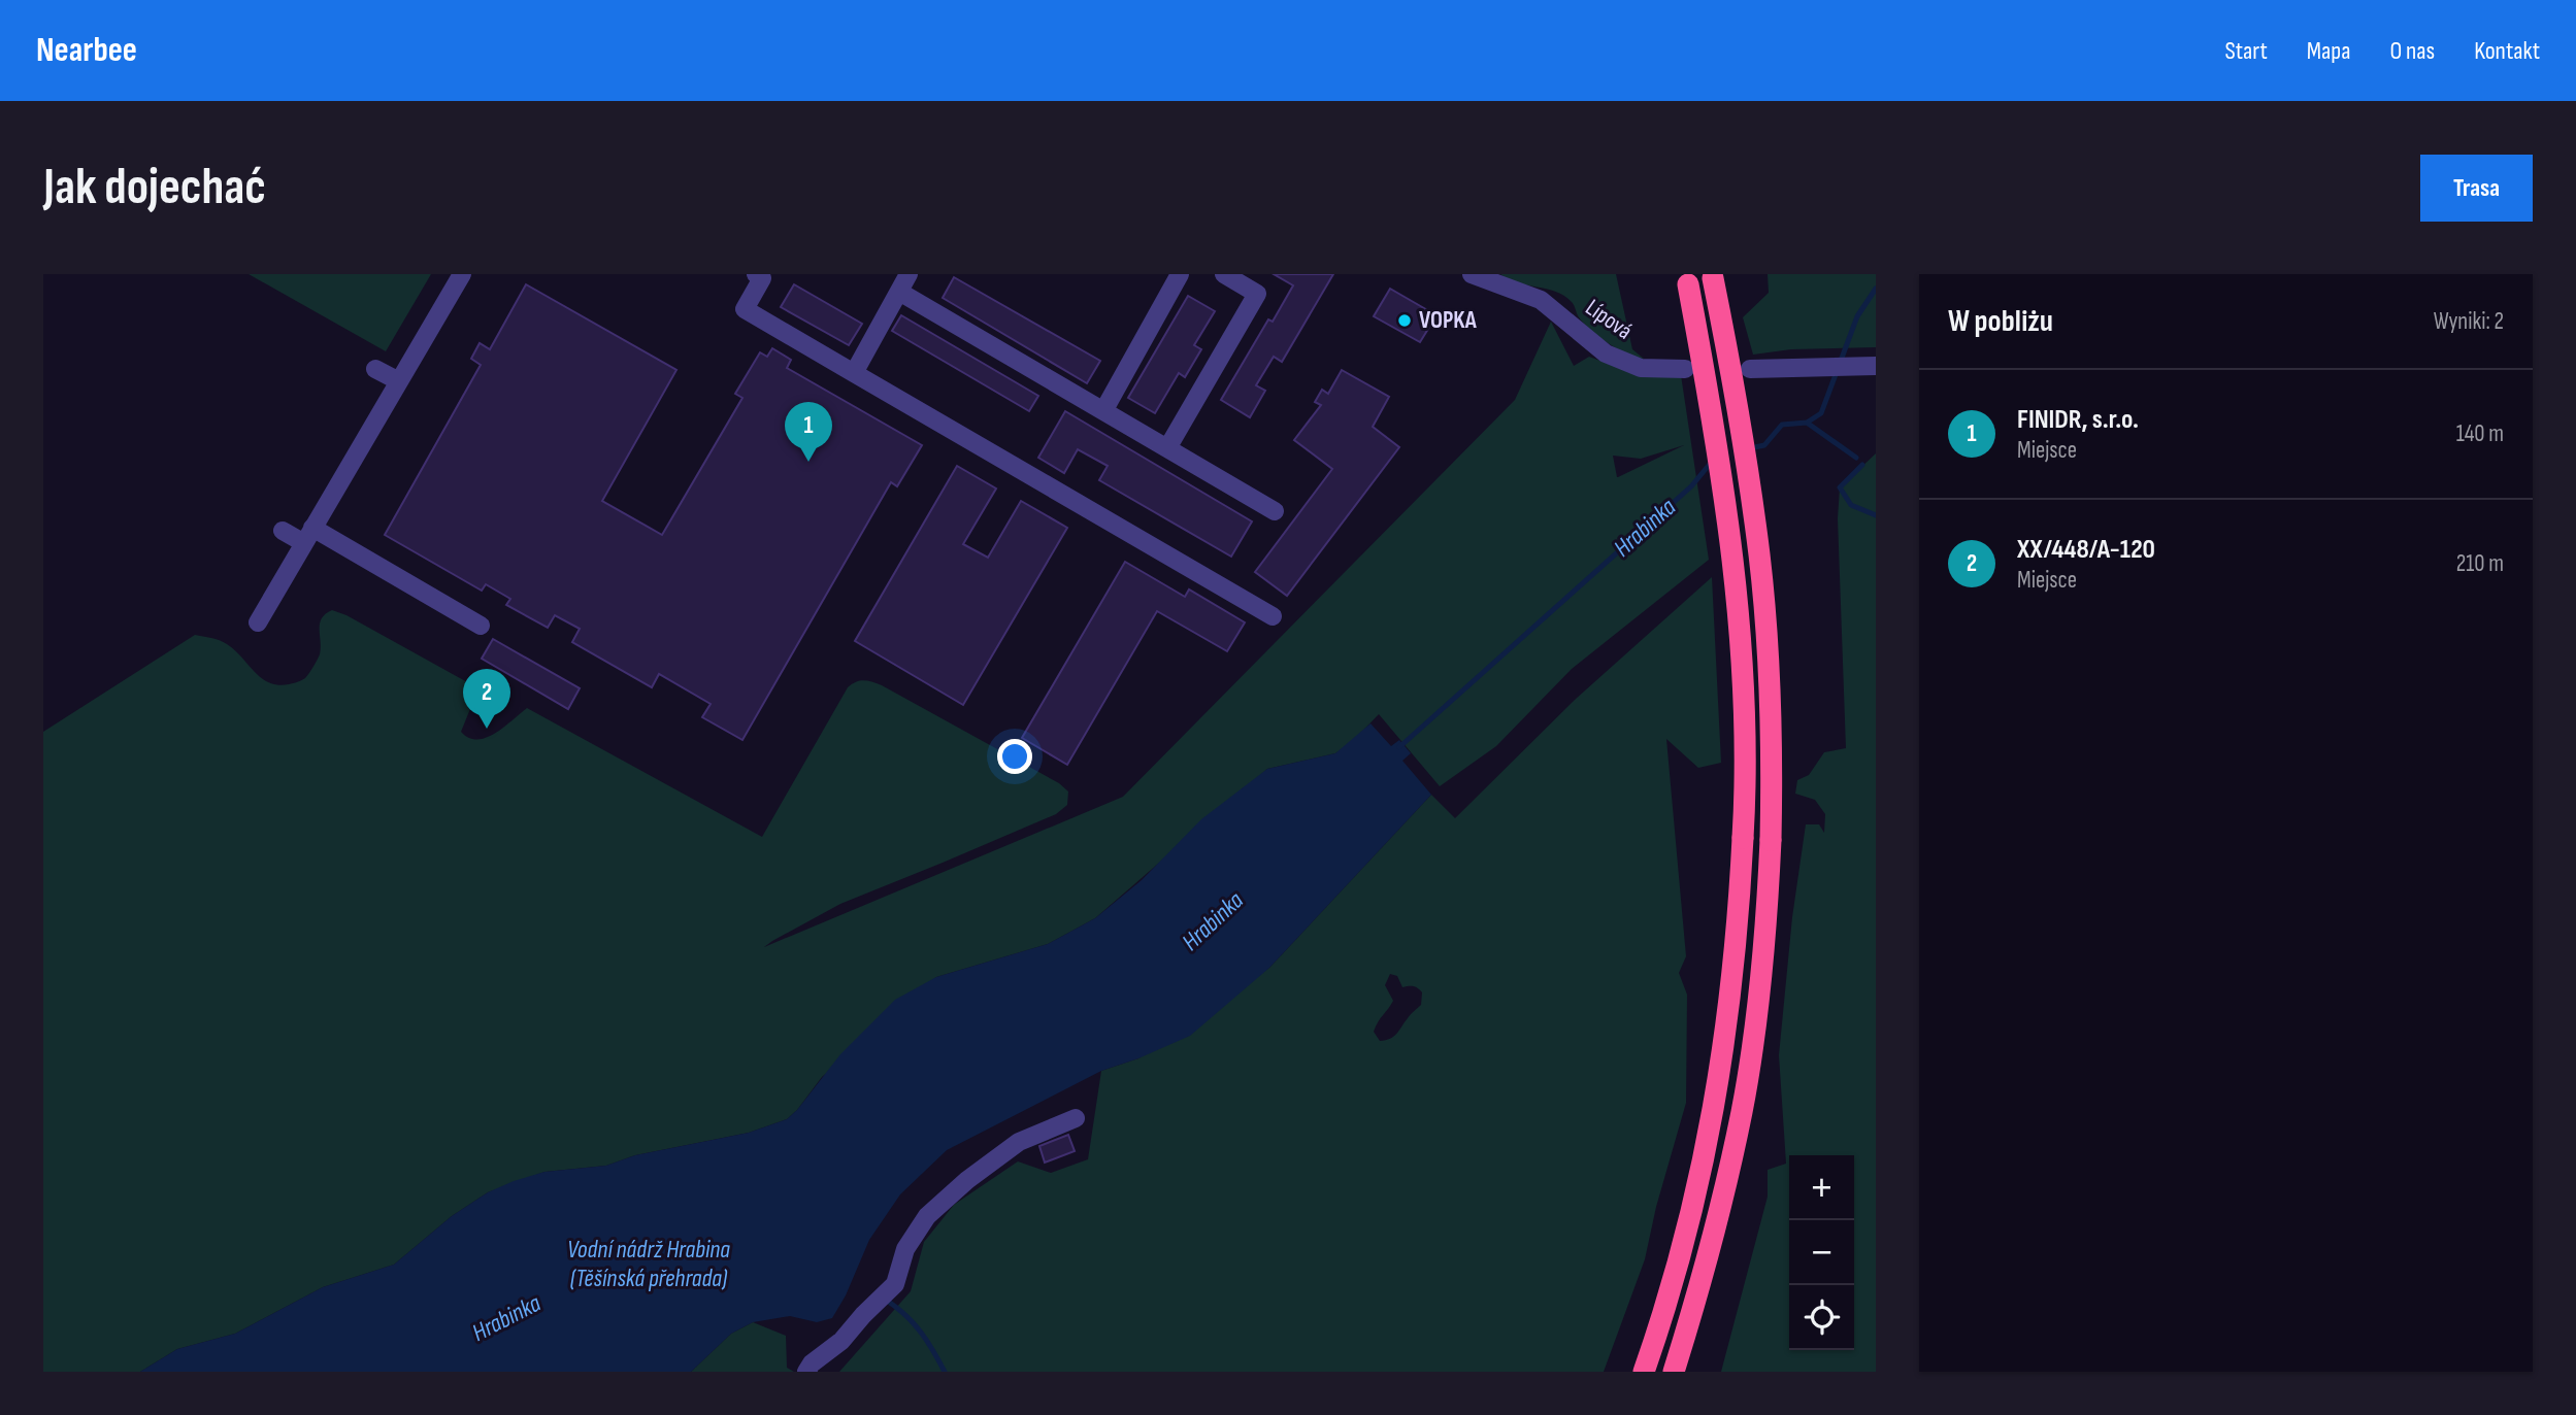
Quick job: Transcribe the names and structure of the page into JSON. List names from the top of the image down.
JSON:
{
  "streets": {
    "street": ["Lípová"]
  },
  "water": ["Hrabinka", "Vodní nádrž Hrabina (Těšínská přehrada)"],
  "places": ["VOPKA"],
  "page": {
    "header": "Nearbee",
    "nav": [
      "Start",
      "Mapa",
      "O nas",
      "Kontakt"
    ],
    "buttons": "Trasa",
    "title": "Jak dojechać",
    "heading": ["W pobliżu", "Wyniki: 2"],
    "list": [
      {
        "mark": "1",
        "name": "FINIDR, s.r.o.",
        "note": "Miejsce",
        "value": "140 m"
      },
      {
        "mark": "2",
        "name": "XX/448/A-120",
        "note": "Miejsce",
        "value": "210 m"
      }
    ],
    "pins": ["1", "2"],
    "map_buttons": ["+", "−"]
  }
}
